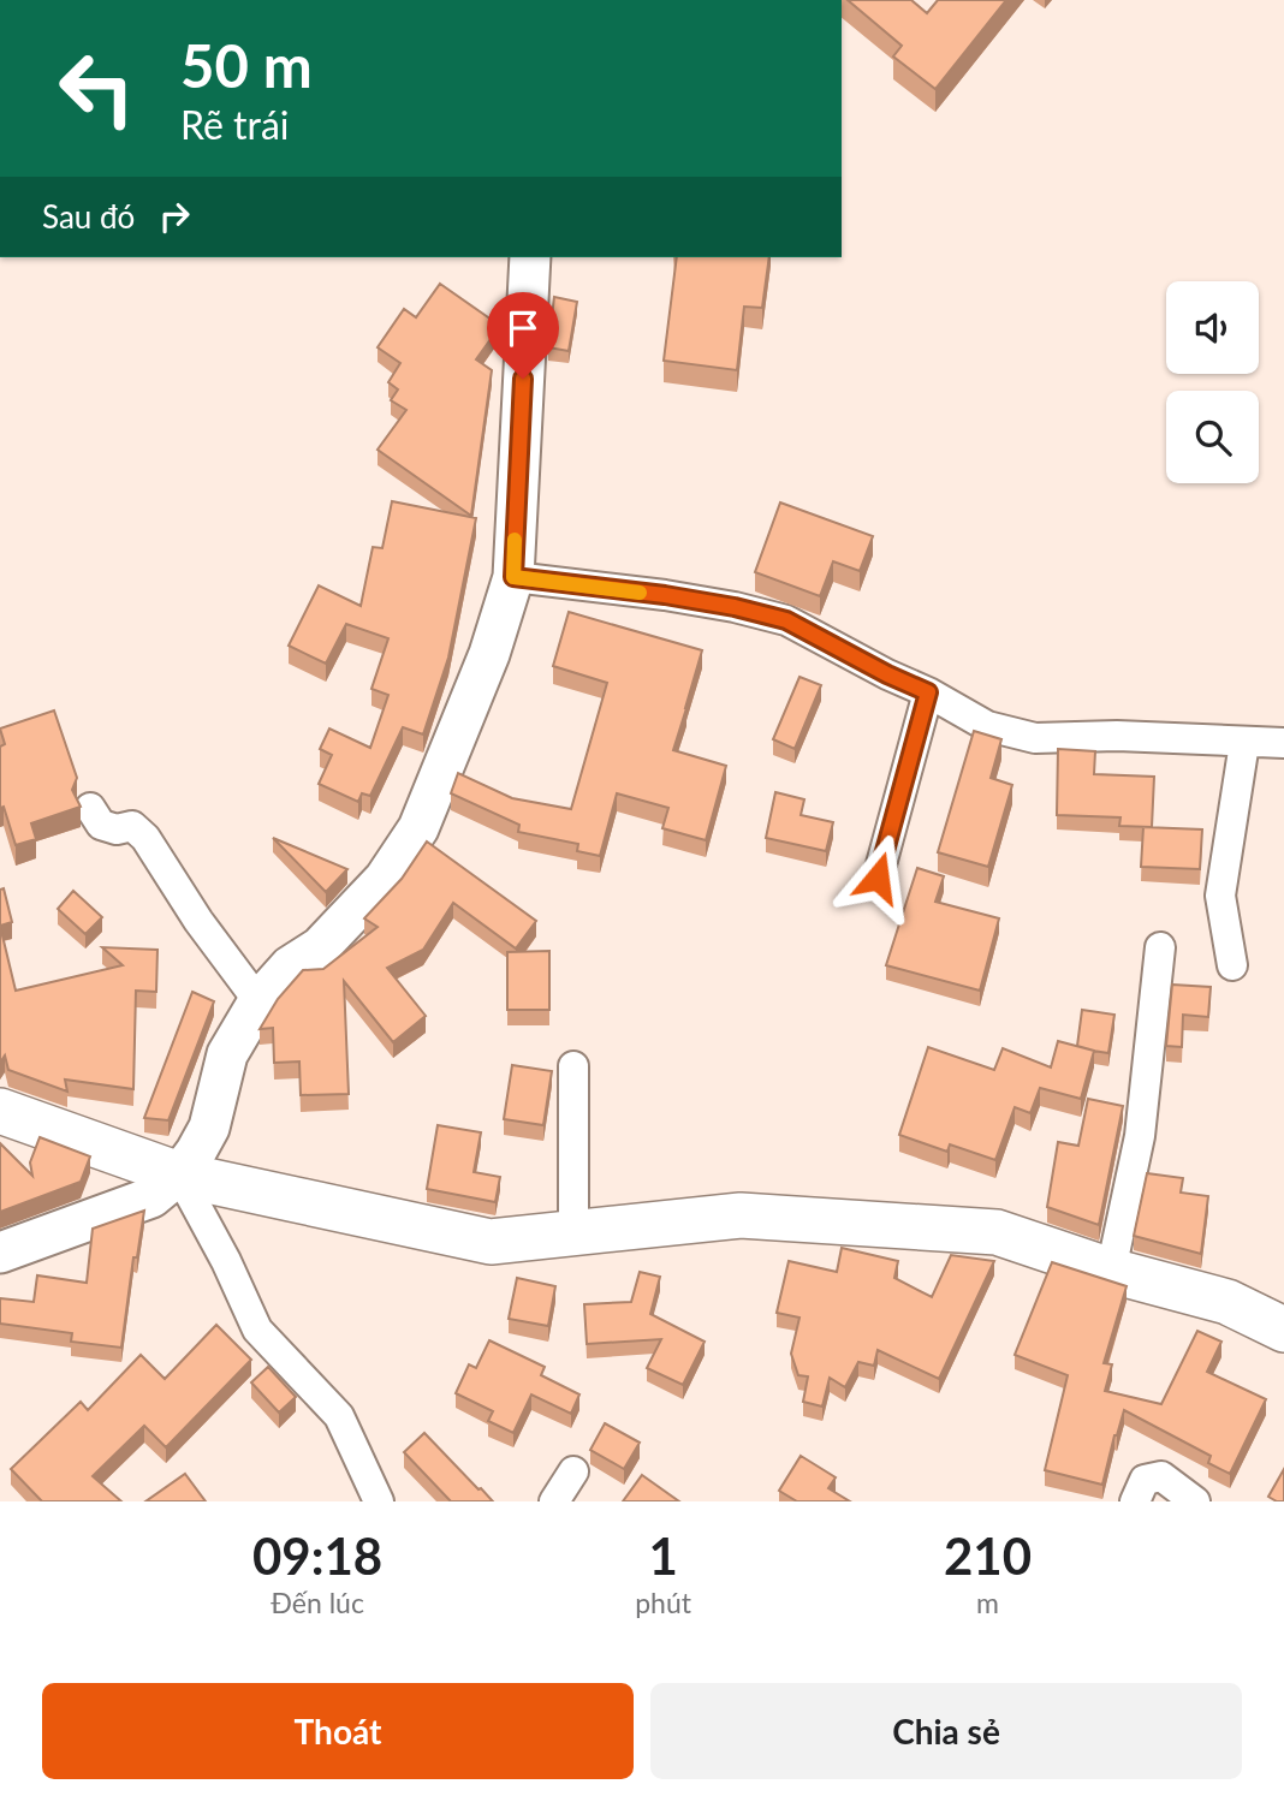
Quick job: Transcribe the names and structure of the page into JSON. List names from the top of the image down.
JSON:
{
  "page": {
    "turn": ["50 m", "Rẽ trái"],
    "then": "Sau đó",
    "eta": [
      "09:18",
      "Đến lúc",
      "1",
      "phút",
      "210",
      "m"
    ],
    "buttons": ["Thoát", "Chia sẻ"]
  }
}
